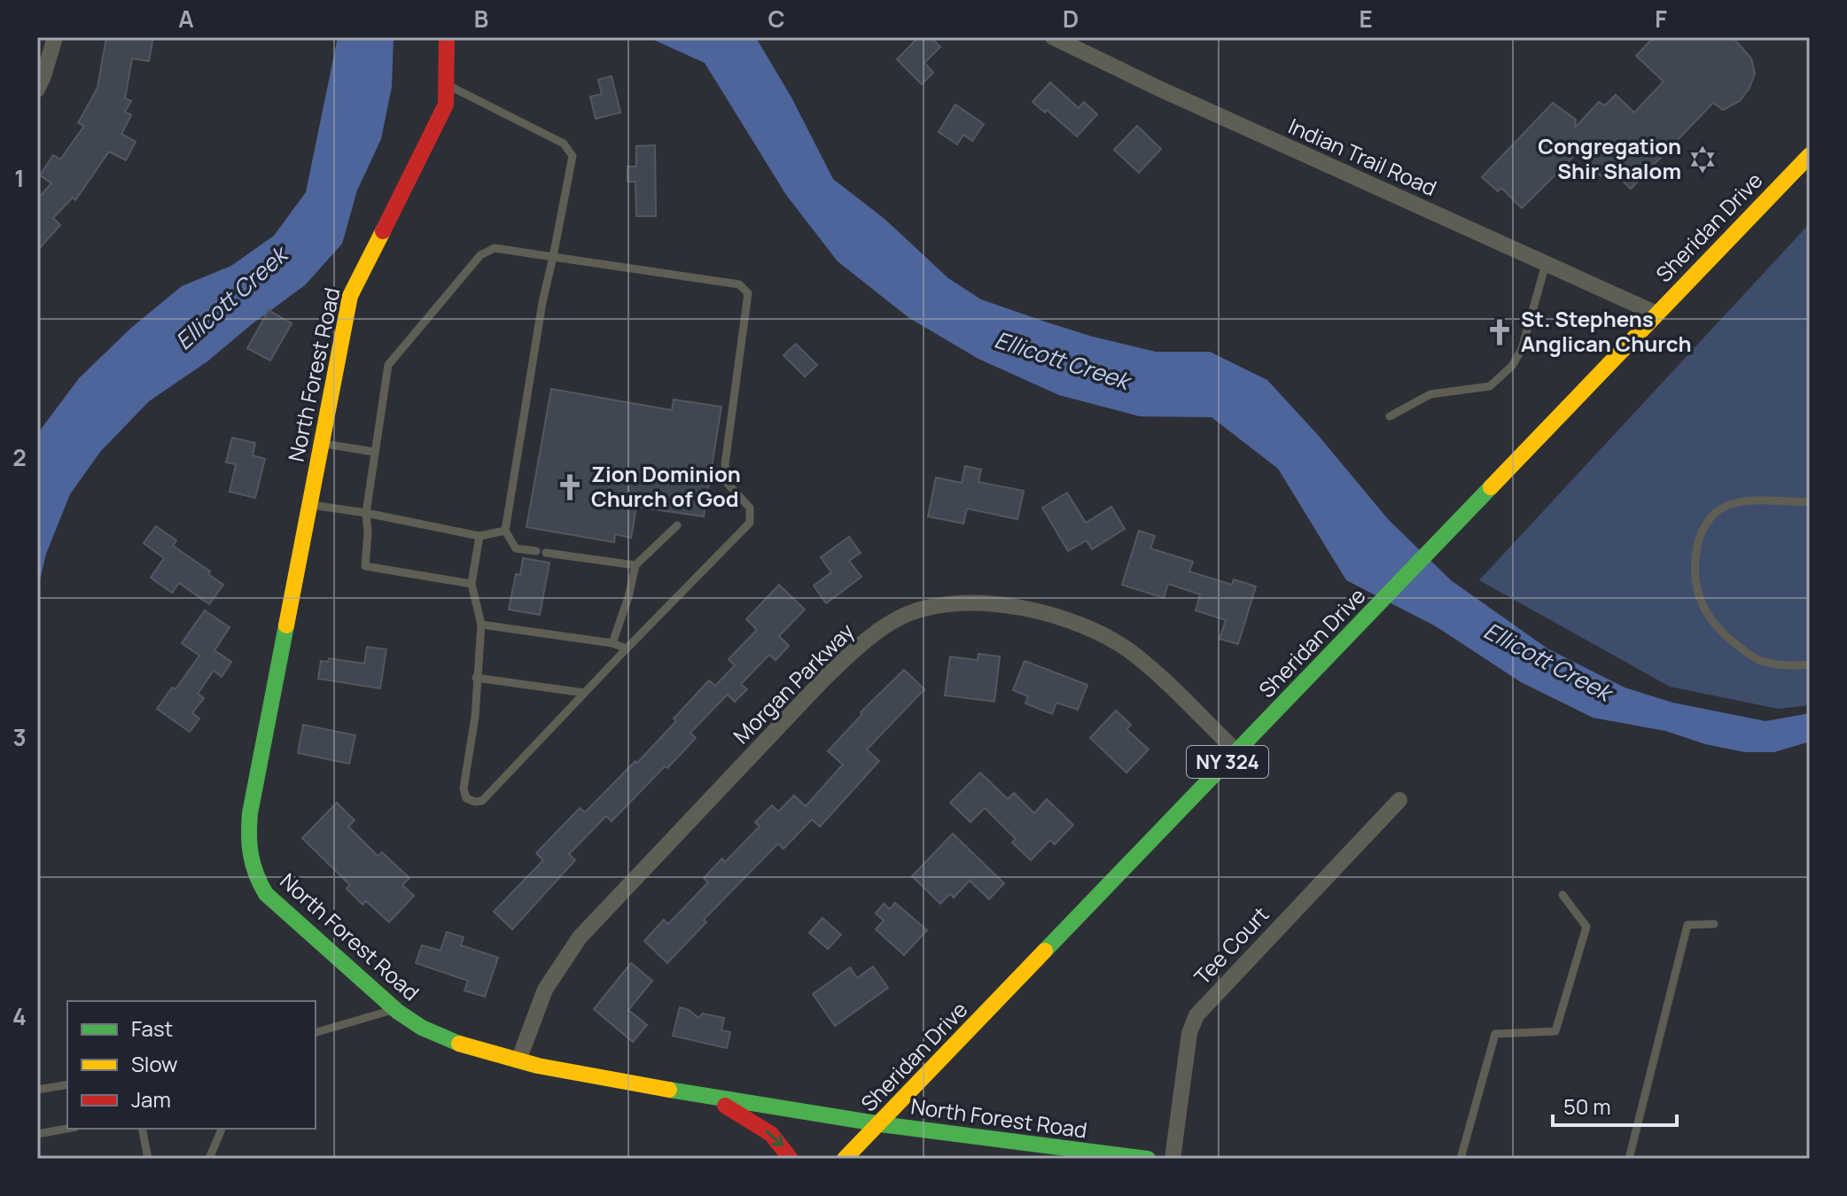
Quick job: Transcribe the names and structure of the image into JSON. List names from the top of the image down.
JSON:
{
  "streets": {
    "street": [
      "Indian Trail Road",
      "Sheridan Drive",
      "North Forest Road",
      "Morgan Parkway",
      "NY 324",
      "Tee Court"
    ]
  },
  "crossings": [
    ["Indian Trail Road", "Sheridan Drive"],
    ["Sheridan Drive", "North Forest Road"],
    ["Sheridan Drive", "Morgan Parkway"],
    ["North Forest Road", "Morgan Parkway"]
  ],
  "water": ["Ellicott Creek"],
  "places": {
    "synagogue": ["Congregation Shir Shalom"],
    "church": ["St. Stephens Anglican Church", "Zion Dominion Church of God"]
  },
  "legend": ["Fast", "Slow", "Jam"],
  "scale_bar": "50 m",
  "grid": {
    "columns": [
      "A",
      "B",
      "C",
      "D",
      "E",
      "F"
    ],
    "rows": [
      "1",
      "2",
      "3",
      "4"
    ]
  }
}
